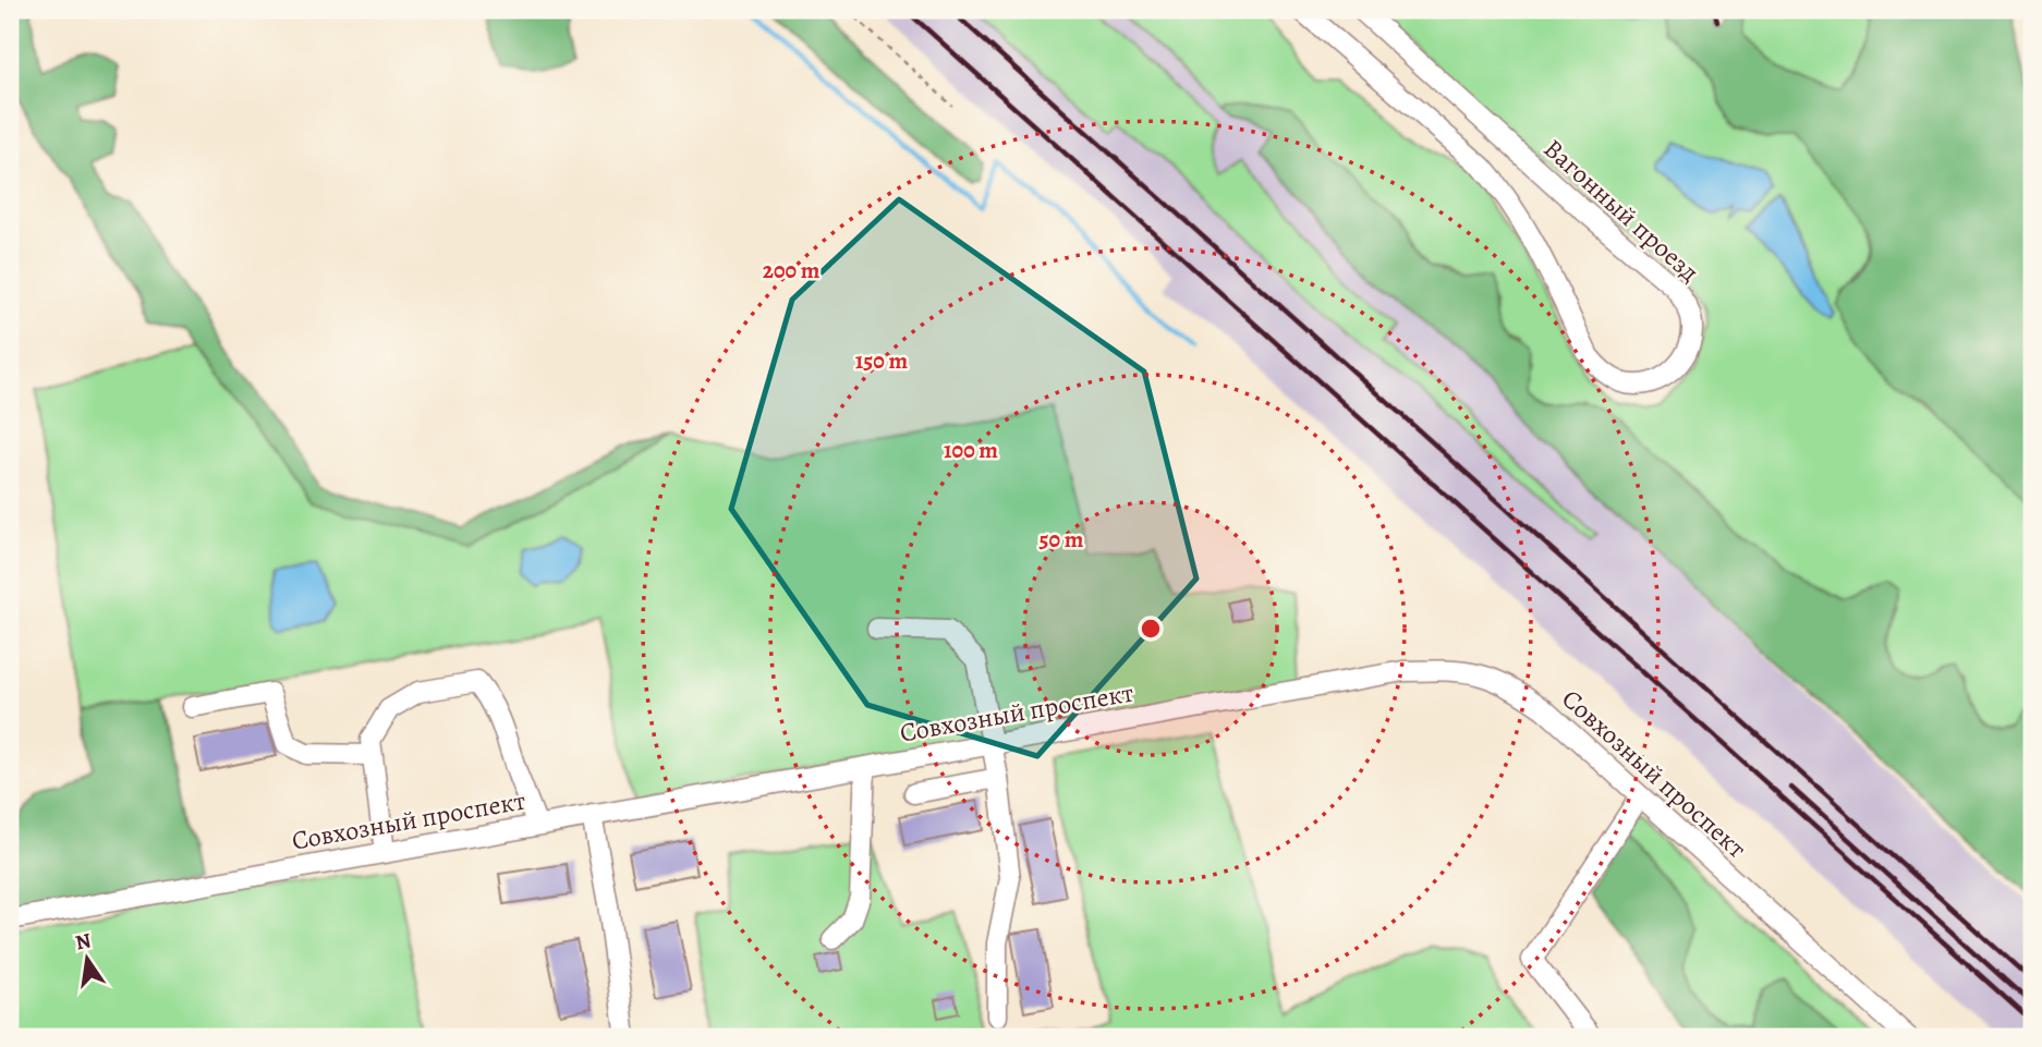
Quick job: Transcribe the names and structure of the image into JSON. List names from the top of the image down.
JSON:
{
  "streets": {
    "street": ["Вагонный проезд", "Совхозный проспект"]
  },
  "north": "top",
  "rings": [
    "200 m",
    "150 m",
    "100 m",
    "50 m"
  ]
}
